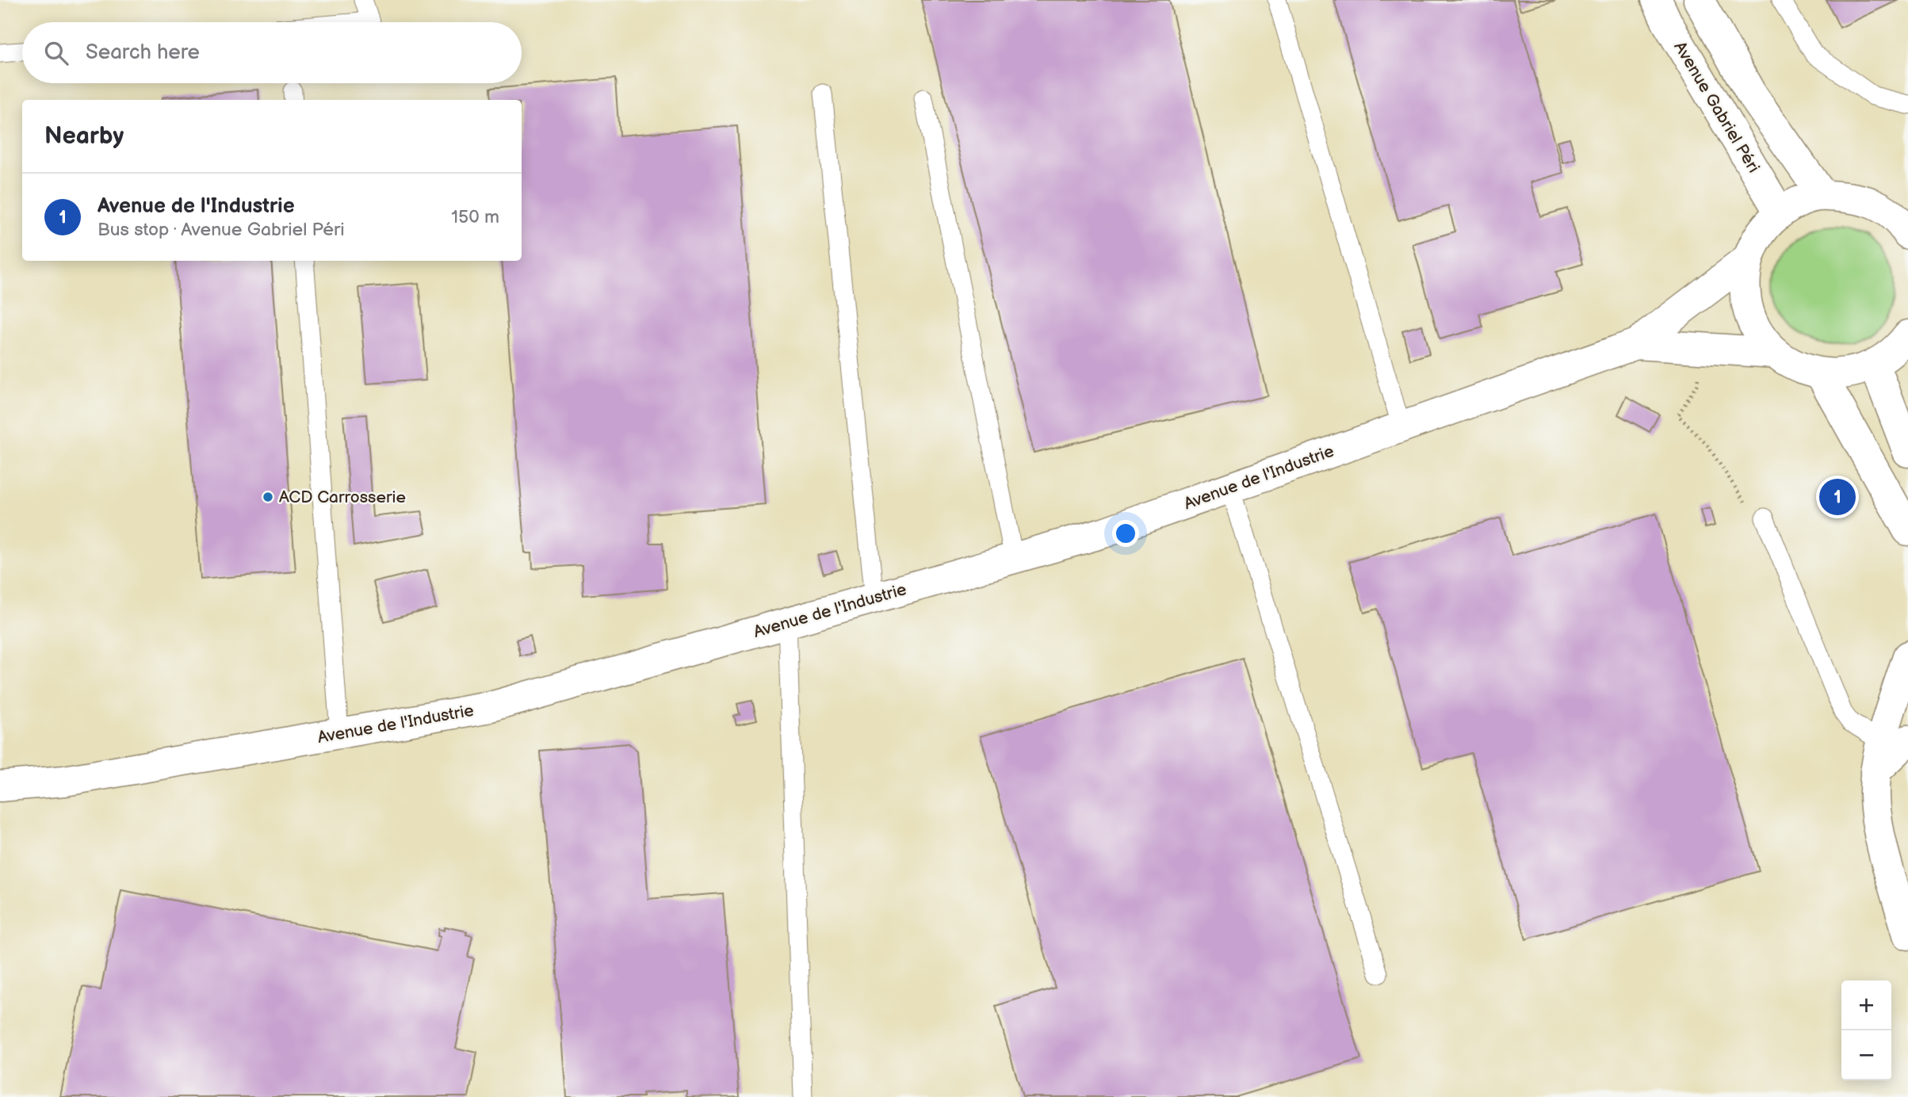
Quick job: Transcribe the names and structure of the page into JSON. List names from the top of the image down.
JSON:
{
  "streets": {
    "street": ["Avenue Gabriel Péri", "Avenue de l'Industrie"]
  },
  "places": ["ACD Carrosserie"],
  "page": {
    "search": "Search here",
    "heading": "Nearby",
    "list": [
      {
        "mark": "1",
        "name": "Avenue de l'Industrie",
        "note": "Bus stop · Avenue Gabriel Péri",
        "value": "150 m"
      }
    ],
    "pins": "1",
    "map_buttons": ["+", "−"]
  }
}
